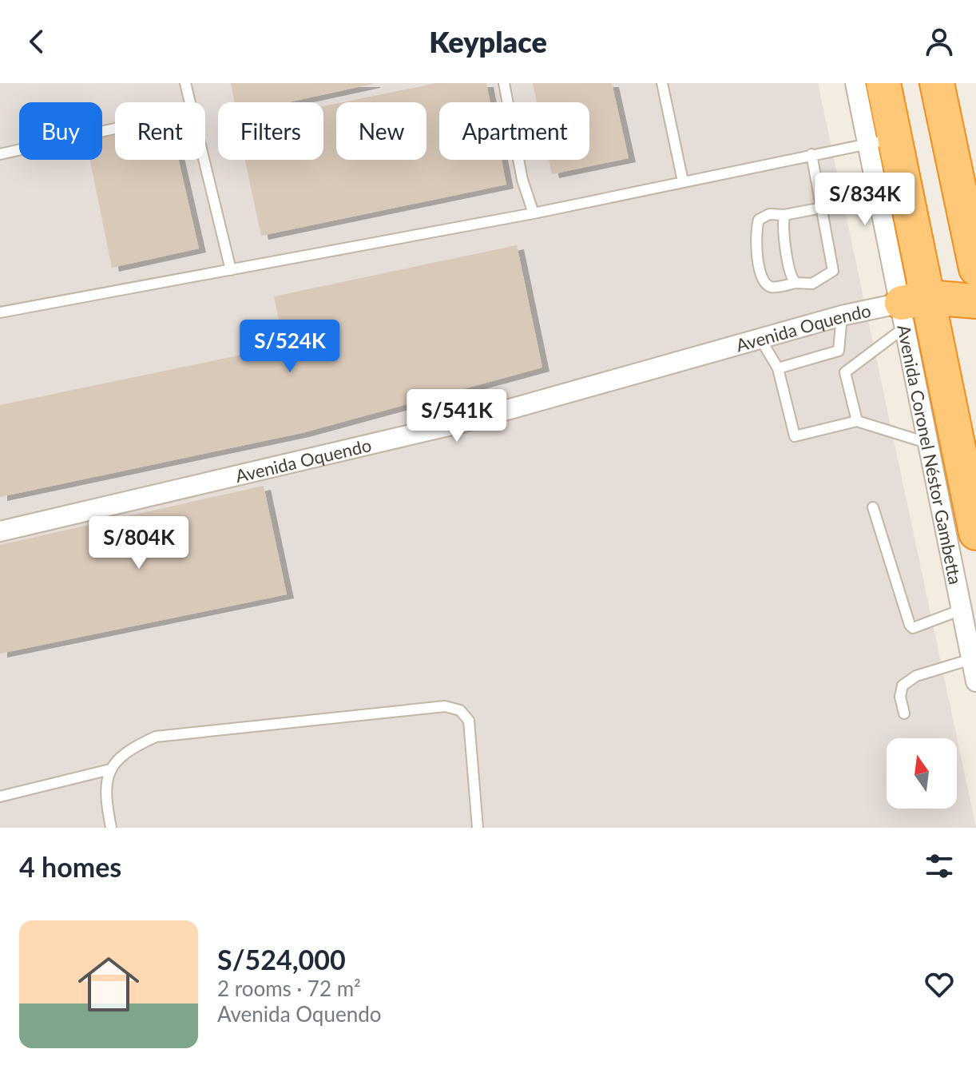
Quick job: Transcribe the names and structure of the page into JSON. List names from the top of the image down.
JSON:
{
  "streets": {
    "street": ["Avenida Oquendo", "Avenida Coronel Néstor Gambetta"]
  },
  "crossings": [
    ["Avenida Oquendo", "Avenida Coronel Néstor Gambetta"]
  ],
  "north": "top",
  "page": {
    "header": "Keyplace",
    "chip": [
      "Buy",
      "Rent",
      "Filters",
      "New",
      "Apartment"
    ],
    "price": [
      "S/834K",
      "S/524K",
      "S/541K",
      "S/804K"
    ],
    "heading": "4 homes",
    "list": [
      {
        "name": "S/524,000",
        "note": "2 rooms · 72 m² · Avenida Oquendo"
      }
    ]
  }
}
